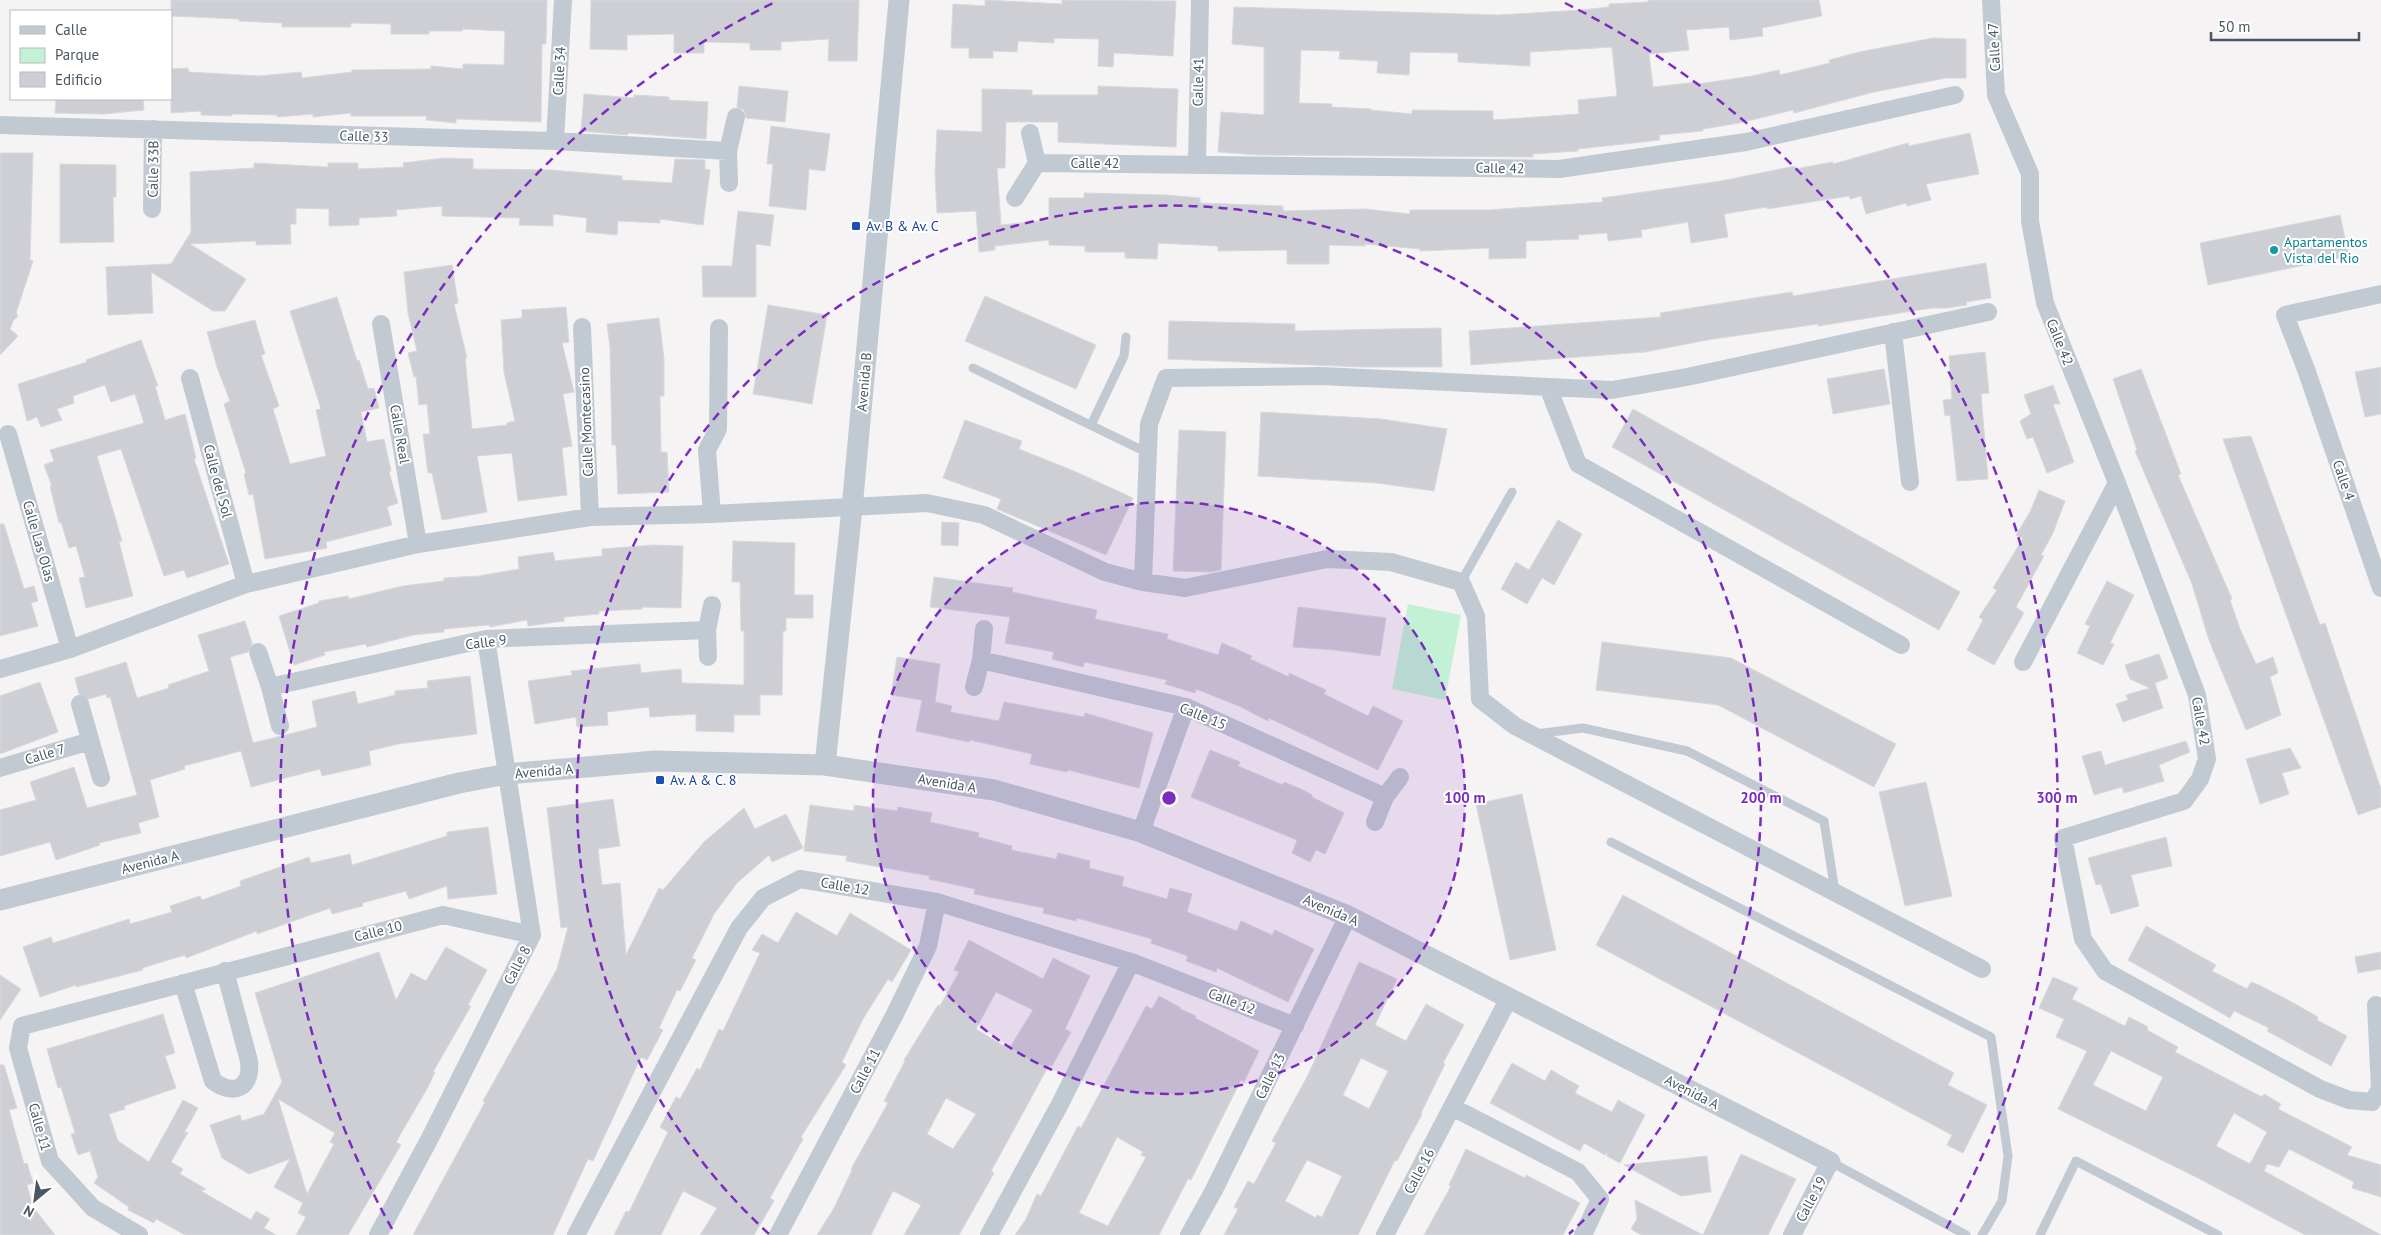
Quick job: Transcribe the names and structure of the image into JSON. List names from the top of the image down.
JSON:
{
  "streets": {
    "street": [
      "Calle 47",
      "Calle 34",
      "Calle 41",
      "Calle 33",
      "Calle 42",
      "Calle 33B",
      "Avenida B",
      "Calle Montecasino",
      "Calle Real",
      "Calle 4",
      "Calle del Sol",
      "Calle Las Olas",
      "Calle 9",
      "Calle 15",
      "Calle 7",
      "Avenida A",
      "Calle 12",
      "Calle 10",
      "Calle 8",
      "Calle 11",
      "Calle 13",
      "Calle 16",
      "Calle 19"
    ]
  },
  "crossings": [
    ["Calle 47", "Calle 42"],
    ["Calle 34", "Calle 33"],
    ["Calle 41", "Calle 42"],
    ["Calle 33", "Calle 33B"],
    ["Avenida B", "Avenida A"],
    ["Calle 9", "Calle 8"],
    ["Avenida A", "Calle 8"],
    ["Avenida A", "Calle 13"],
    ["Avenida A", "Calle 16"],
    ["Avenida A", "Calle 19"],
    ["Calle 12", "Calle 11"],
    ["Calle 12", "Calle 13"],
    ["Calle 10", "Calle 8"],
    ["Calle 10", "Calle 11"]
  ],
  "places": {
    "transit": ["Av. B & Av. C", "Av. A & C. 8"],
    "other": ["Apartamentos Vista del Rio"]
  },
  "legend": ["Calle", "Parque", "Edificio"],
  "scale_bar": "50 m",
  "north": "bottom left",
  "rings": ["100 m", "200 m", "300 m"]
}
